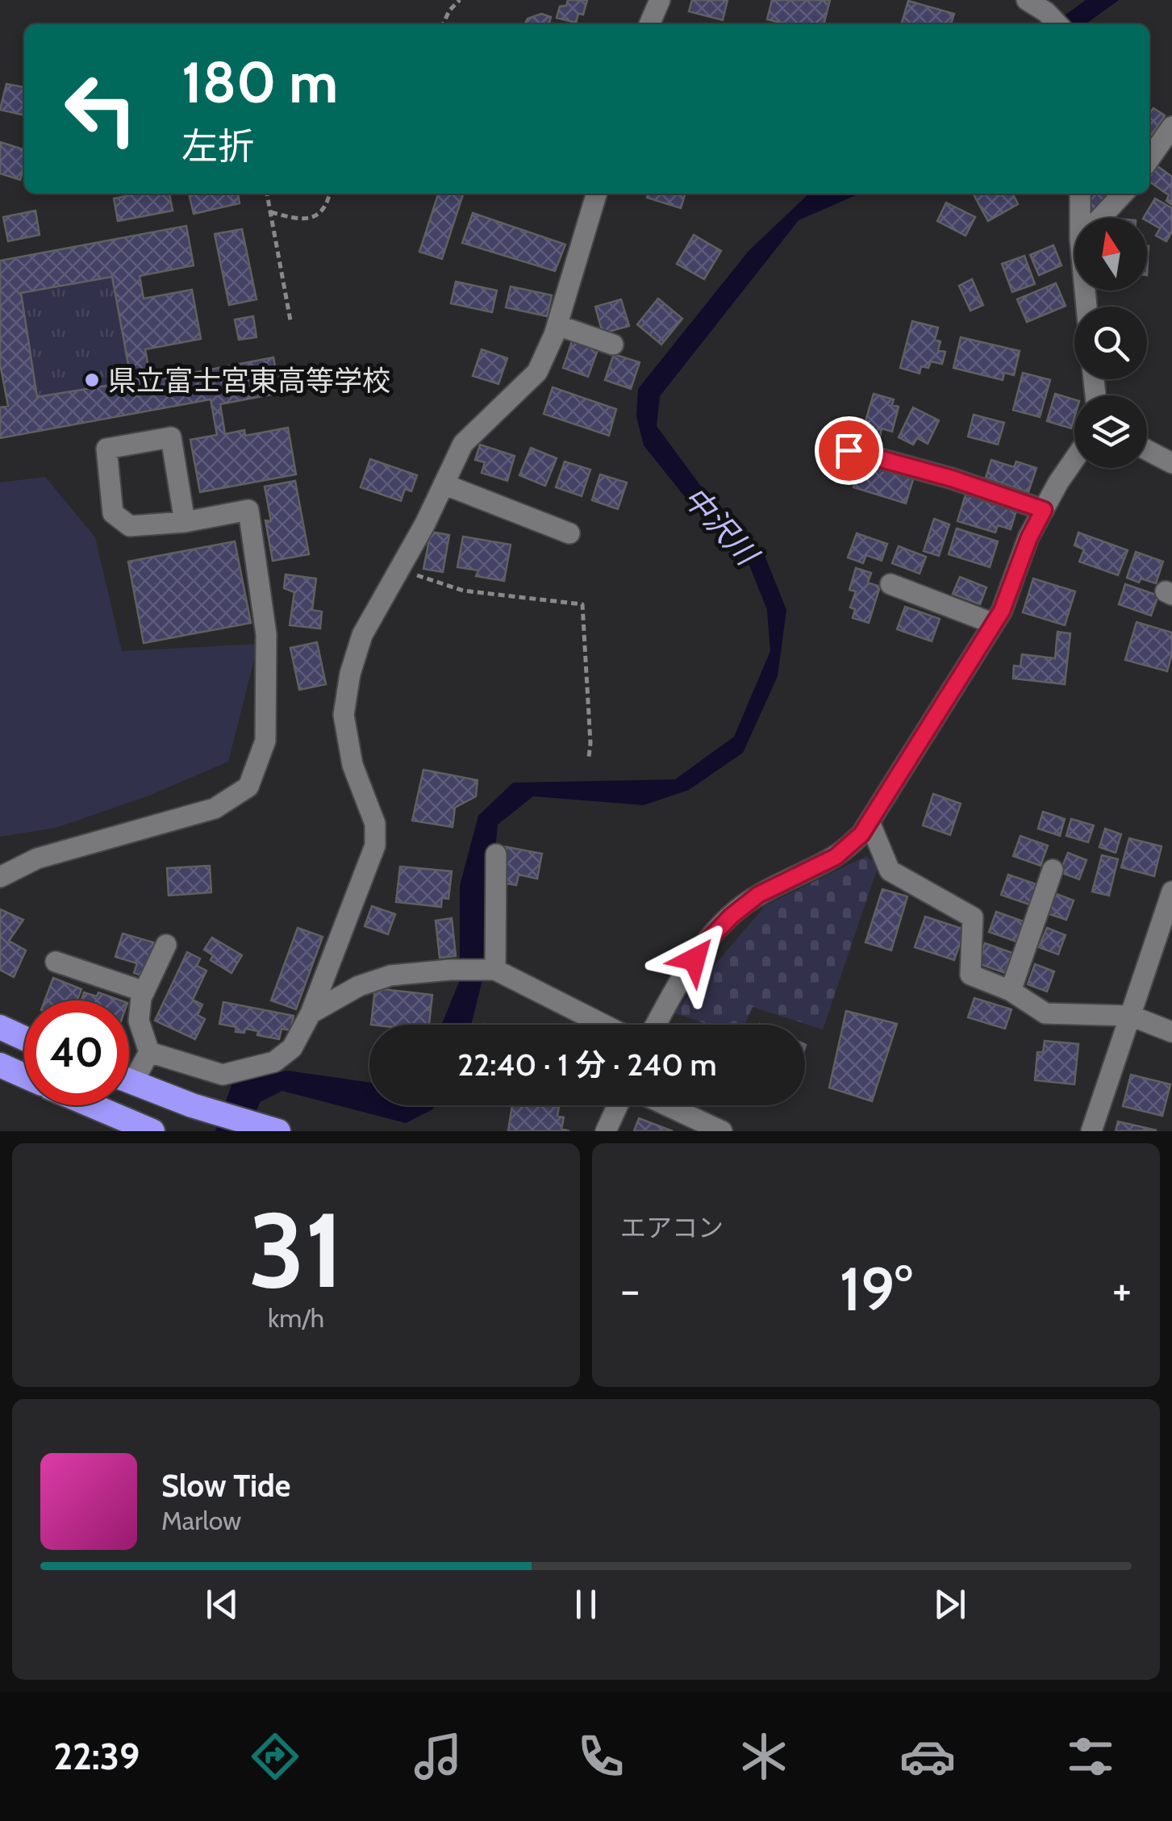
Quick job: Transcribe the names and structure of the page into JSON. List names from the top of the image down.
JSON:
{
  "water": ["中沢川"],
  "places": ["県立富士宮東高等学校"],
  "north": "top",
  "page": {
    "turn": ["180 m", "左折"],
    "limit": "40",
    "trip": "22:40 · 1 分 · 240 m",
    "tile": [
      ["31", "km/h"],
      "エアコン"
    ],
    "heat": ["−", "19°", "+"],
    "song": ["Slow Tide", "Marlow"],
    "tabs": "22:39"
  }
}
